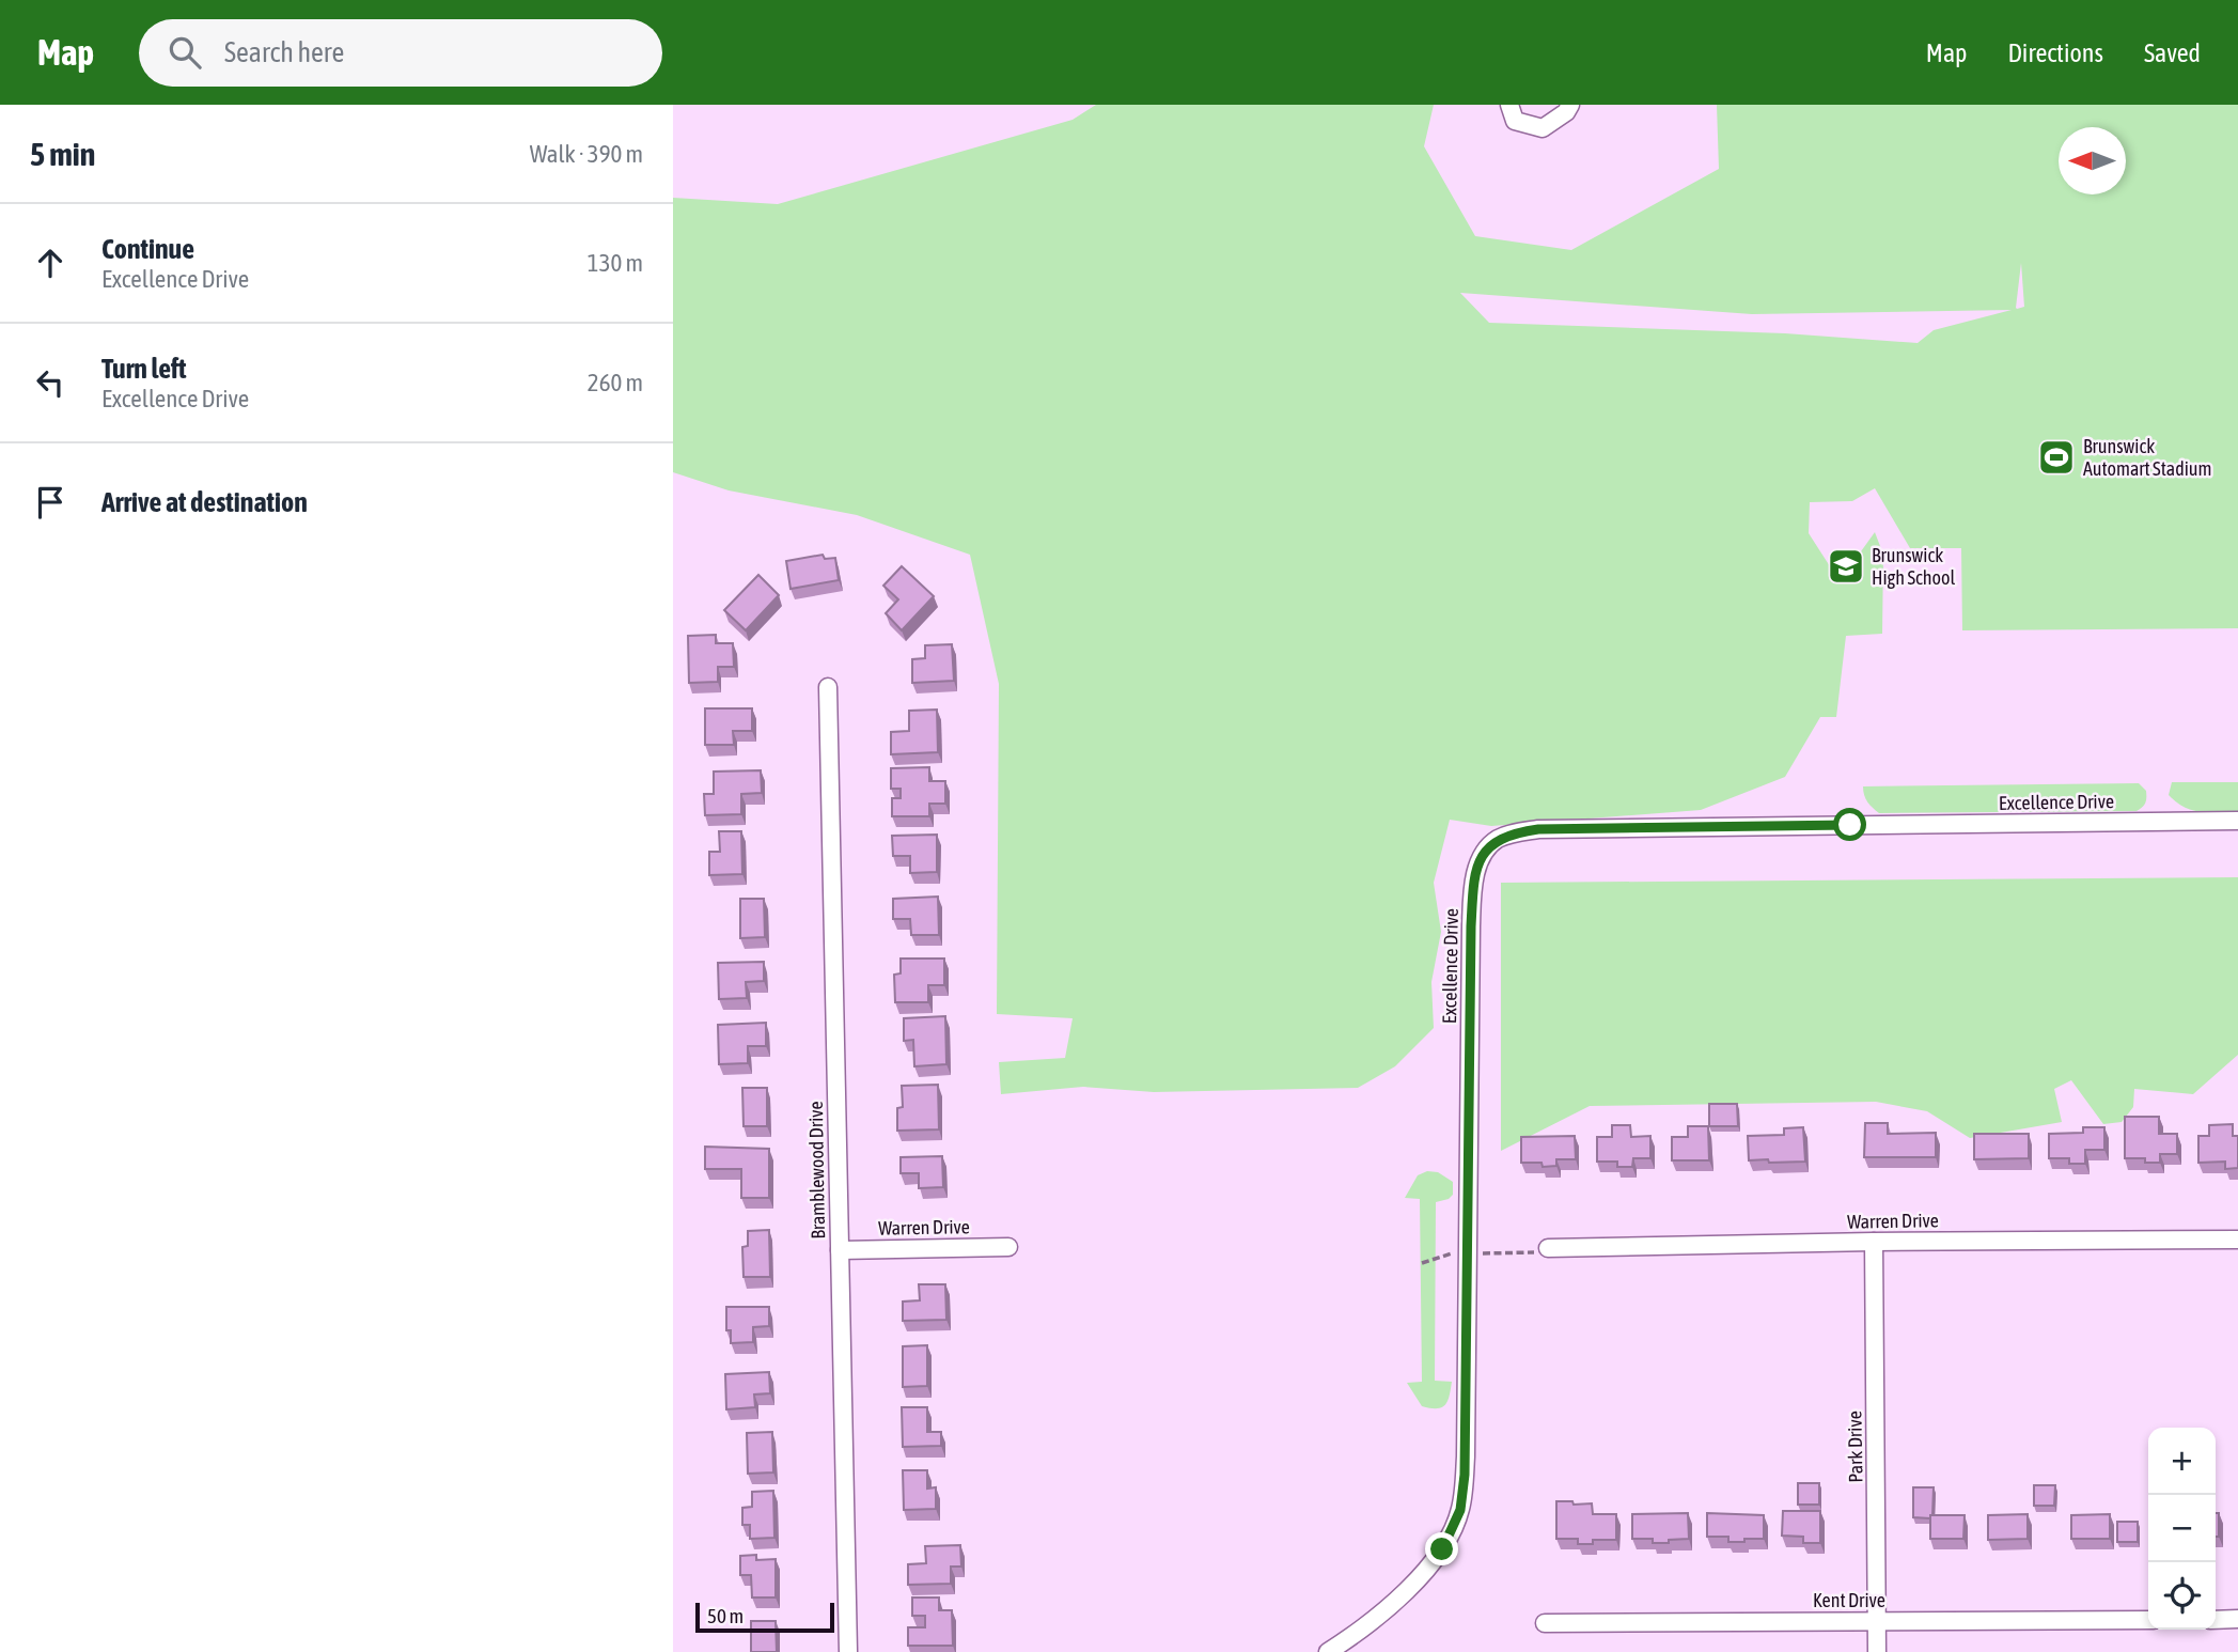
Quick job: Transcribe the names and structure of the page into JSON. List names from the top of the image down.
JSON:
{
  "streets": {
    "street": [
      "Excellence Drive",
      "Bramblewood Drive",
      "Warren Drive",
      "Park Drive",
      "Kent Drive"
    ]
  },
  "crossings": [
    ["Bramblewood Drive", "Warren Drive"],
    ["Warren Drive", "Park Drive"],
    ["Park Drive", "Kent Drive"]
  ],
  "places": {
    "sports": ["Brunswick Automart Stadium"],
    "school or university": ["Brunswick High School"]
  },
  "scale_bar": "50 m",
  "north": "left",
  "page": {
    "header": "Map",
    "search": "Search here",
    "nav": ["Map", "Directions", "Saved"],
    "heading": ["5 min", "Walk · 390 m"],
    "list": [
      ["Continue", "Excellence Drive", "130 m"],
      ["Turn left", "Excellence Drive", "260 m"],
      "Arrive at destination"
    ],
    "map_buttons": ["+", "−"],
    "scale": "50 m"
  }
}
